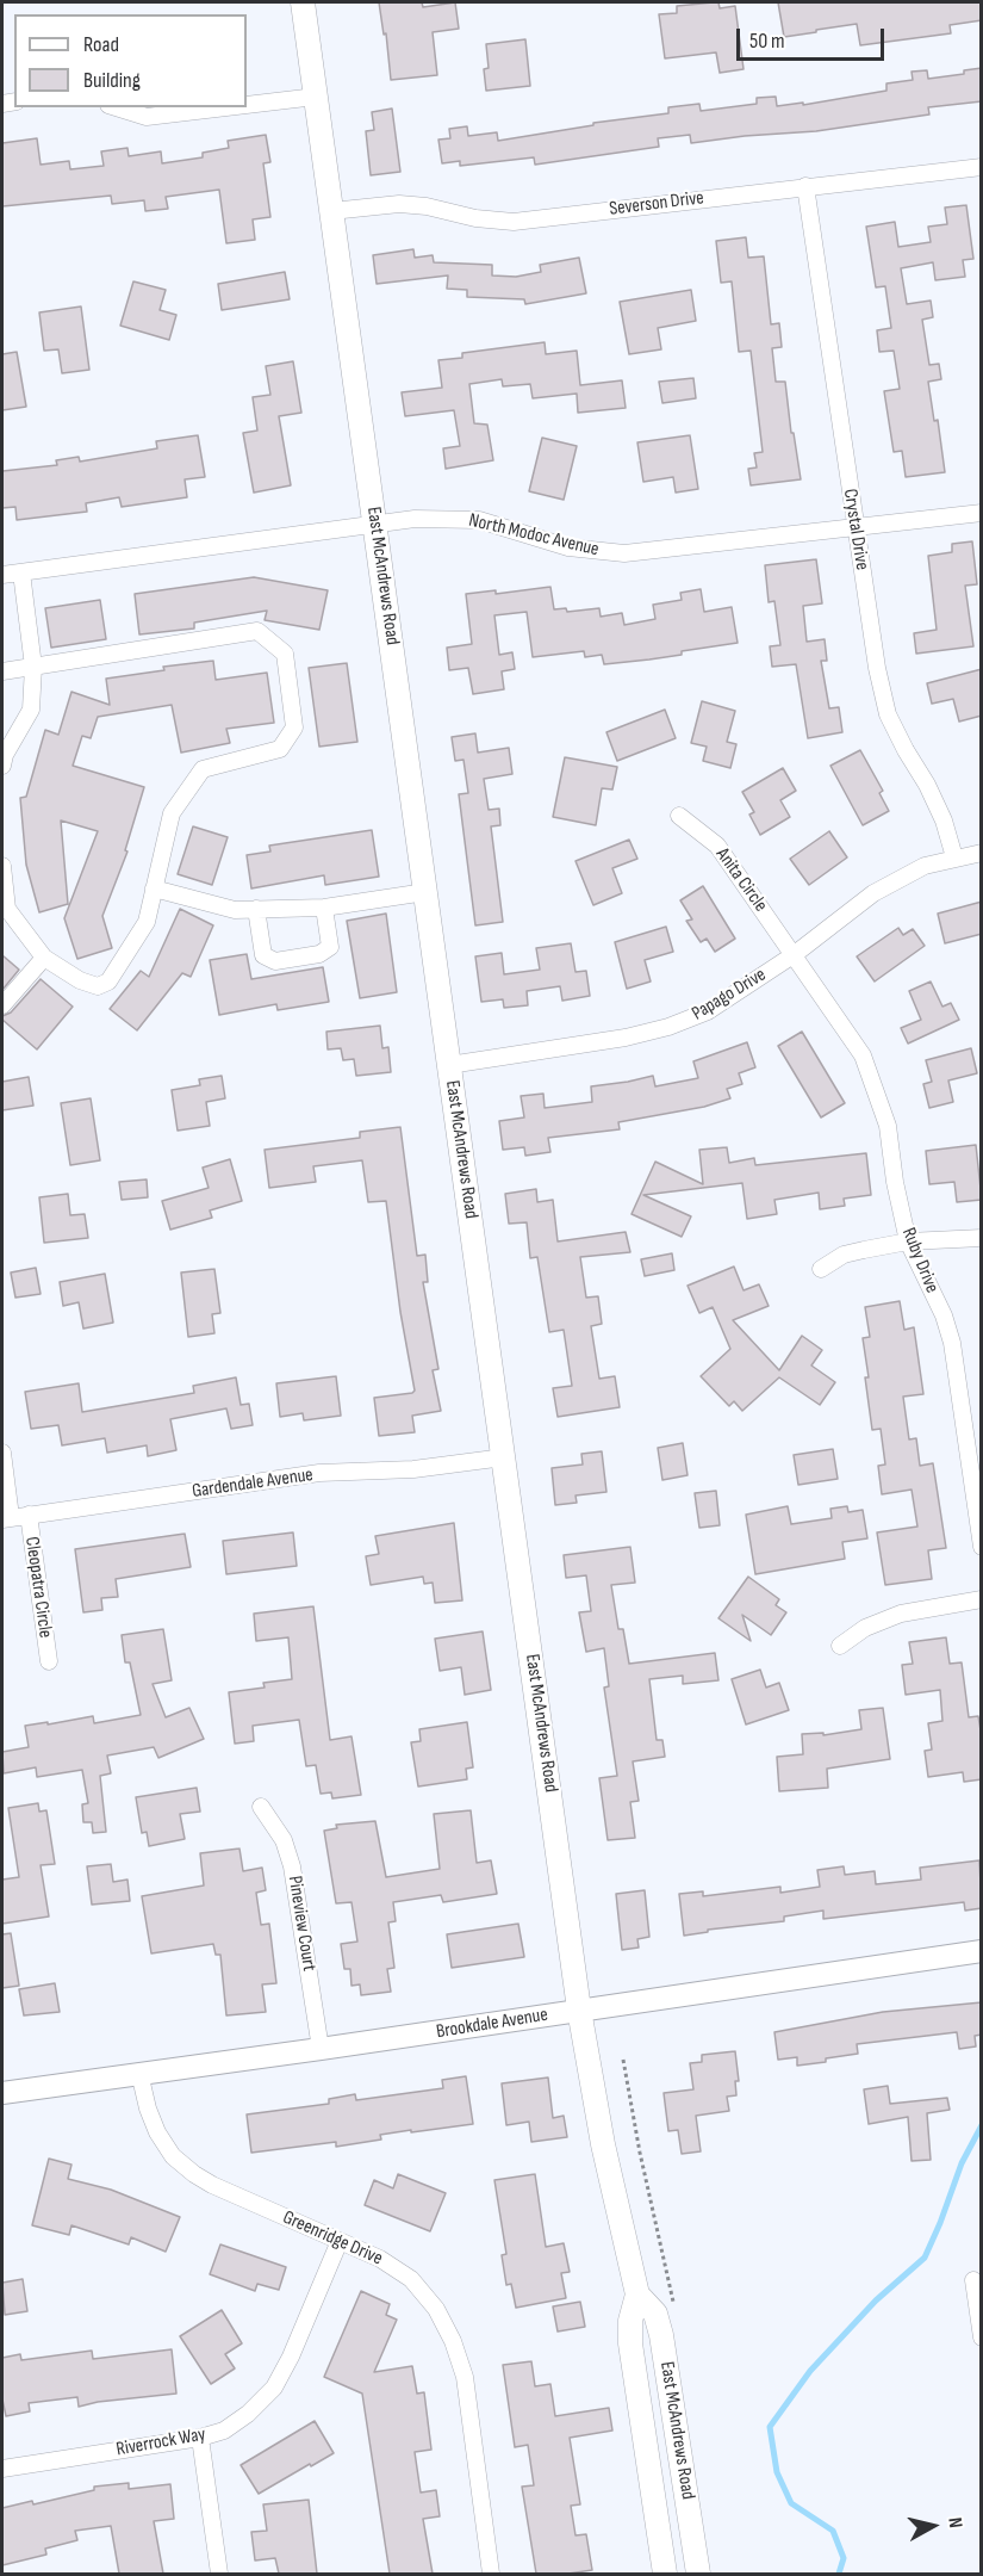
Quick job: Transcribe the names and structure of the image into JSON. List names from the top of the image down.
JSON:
{
  "streets": {
    "main road": ["East McAndrews Road"],
    "street": [
      "Severson Drive",
      "Crystal Drive",
      "North Modoc Avenue",
      "Anita Circle",
      "Papago Drive",
      "Ruby Drive",
      "Gardendale Avenue",
      "Cleopatra Circle",
      "Pineview Court",
      "Brookdale Avenue",
      "Greenridge Drive",
      "Riverrock Way"
    ]
  },
  "crossings": [
    ["Severson Drive", "Crystal Drive"],
    ["Severson Drive", "East McAndrews Road"],
    ["Crystal Drive", "North Modoc Avenue"],
    ["Crystal Drive", "Papago Drive"],
    ["North Modoc Avenue", "East McAndrews Road"],
    ["East McAndrews Road", "Papago Drive"],
    ["East McAndrews Road", "Gardendale Avenue"],
    ["East McAndrews Road", "Brookdale Avenue"],
    ["Anita Circle", "Papago Drive"],
    ["Anita Circle", "Ruby Drive"],
    ["Papago Drive", "Ruby Drive"],
    ["Gardendale Avenue", "Cleopatra Circle"],
    ["Pineview Court", "Brookdale Avenue"],
    ["Brookdale Avenue", "Greenridge Drive"],
    ["Greenridge Drive", "Riverrock Way"]
  ],
  "legend": ["Road", "Building"],
  "scale_bar": "50 m",
  "north": "right"
}
